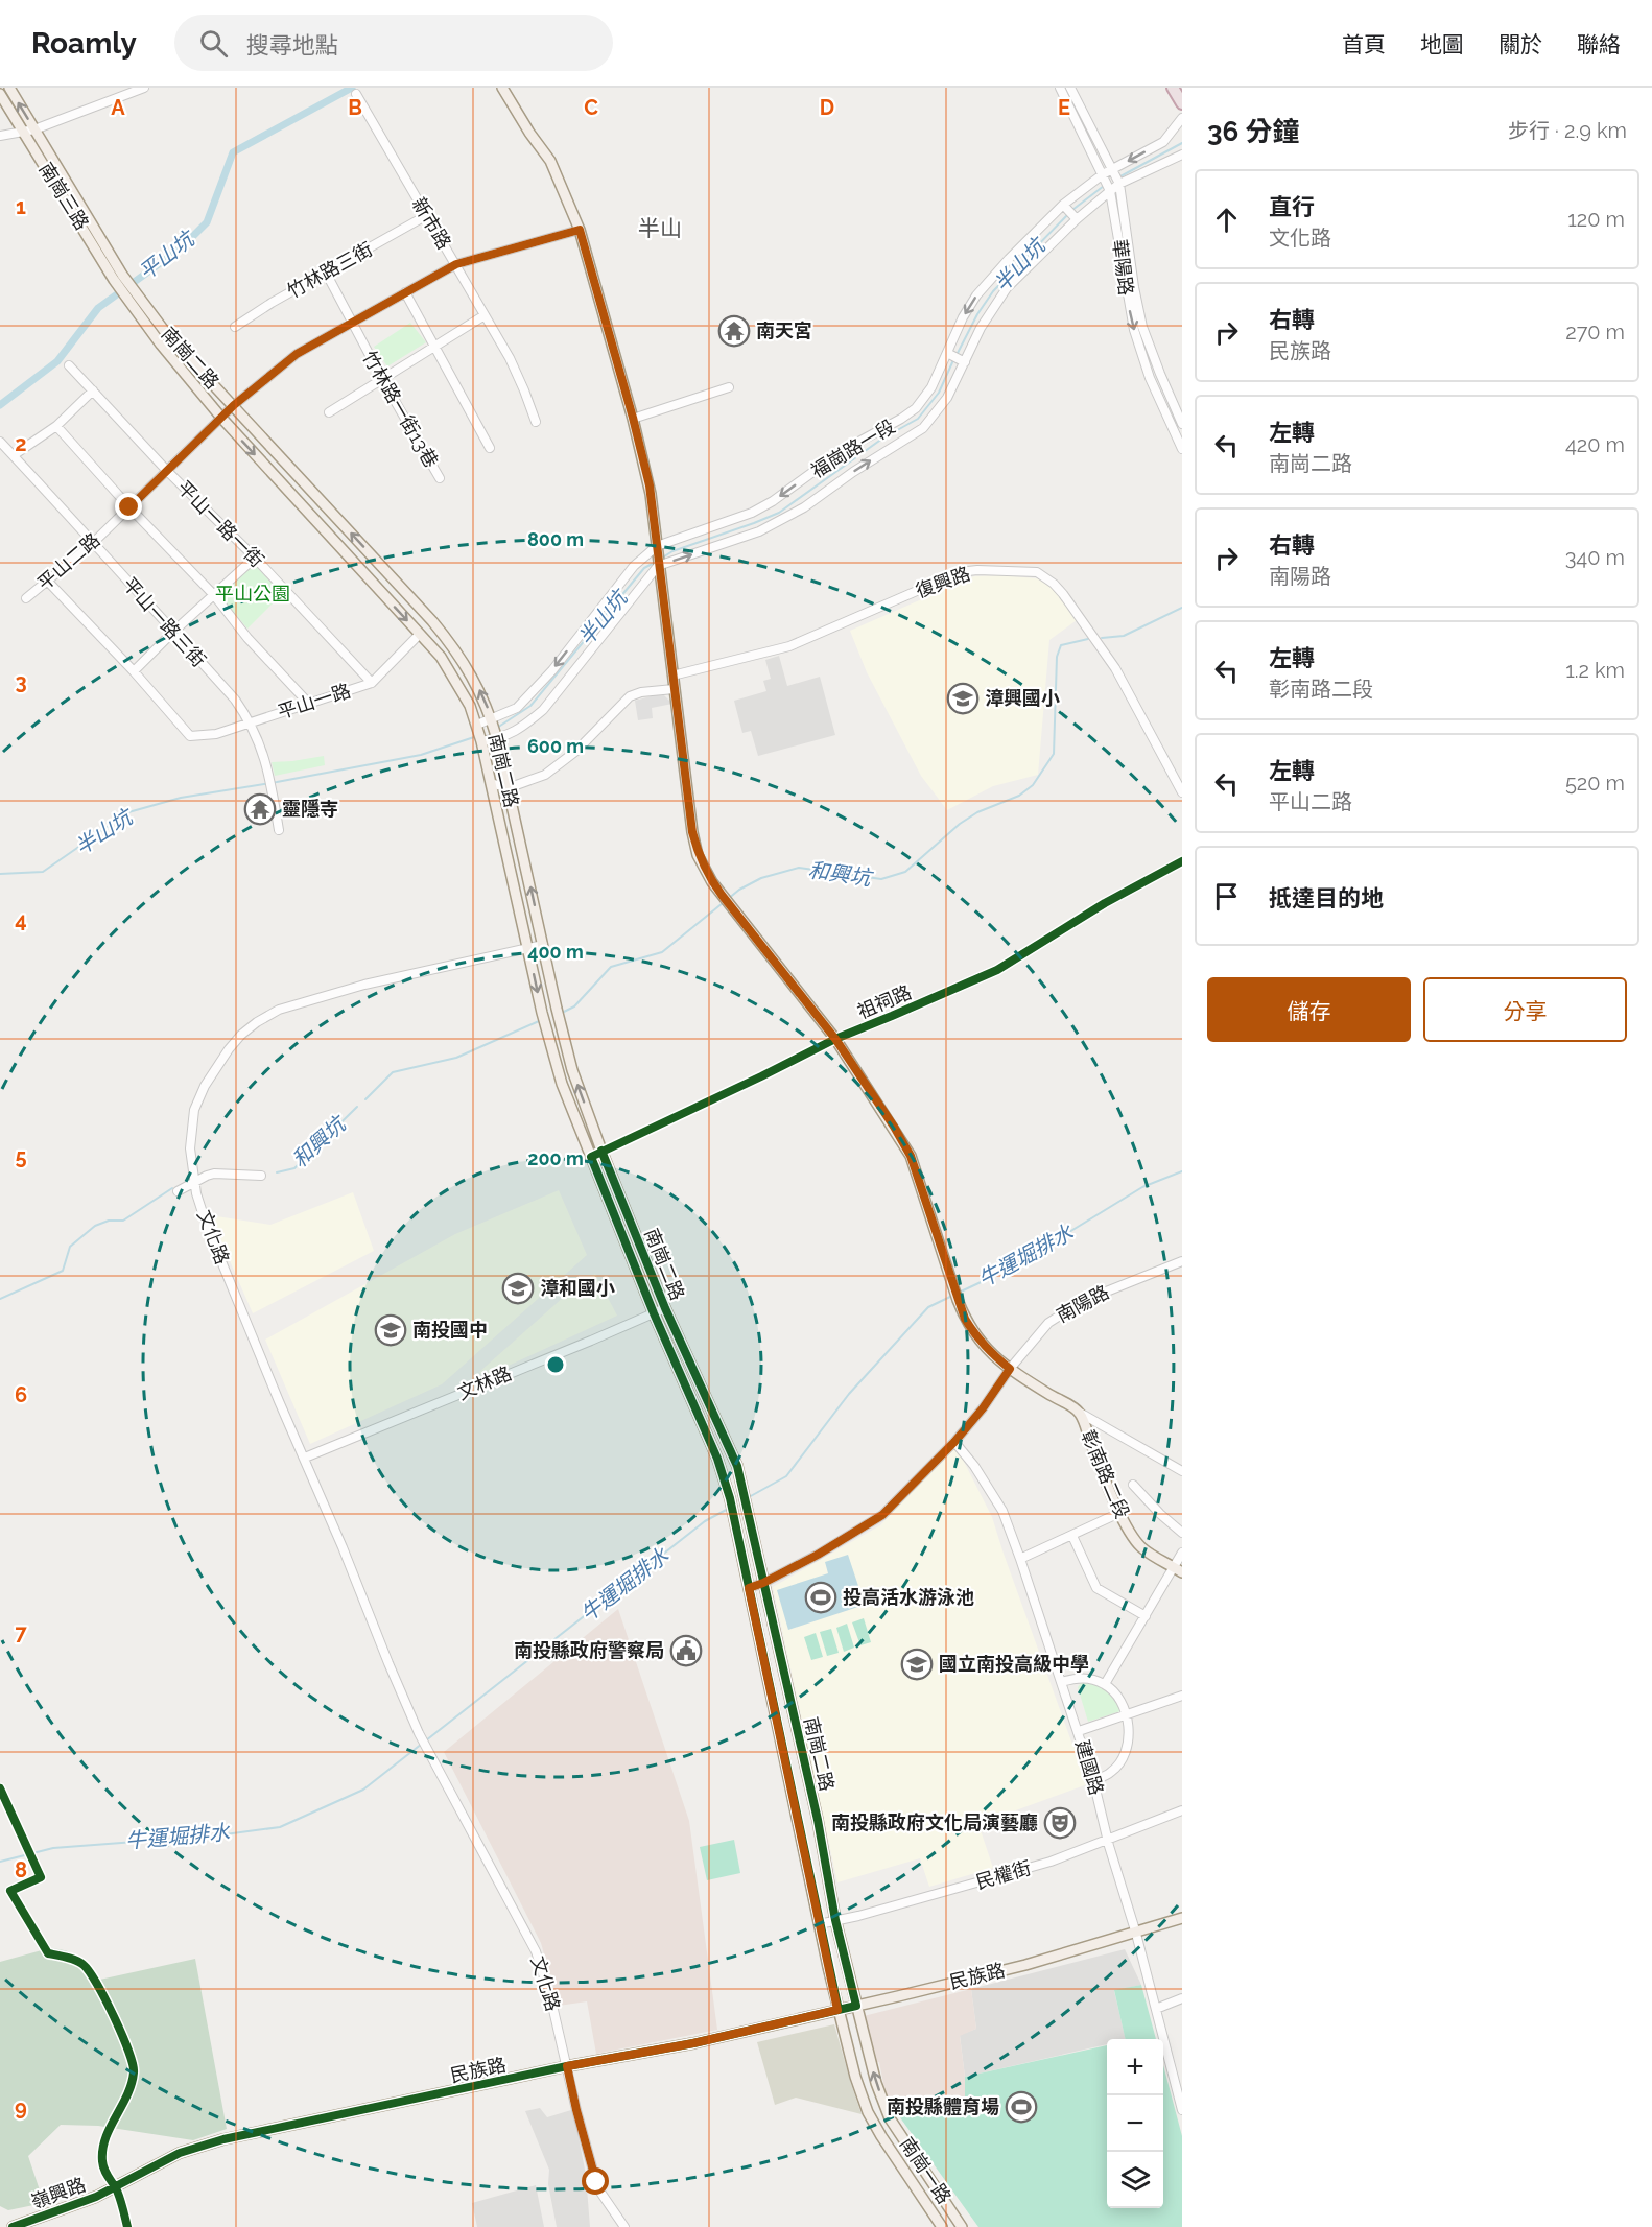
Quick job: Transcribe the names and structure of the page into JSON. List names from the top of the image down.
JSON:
{
  "streets": {
    "main road": [
      "南崗三路",
      "南崗二路",
      "彰南路二段",
      "民族路",
      "南崗一路",
      "嶺興路"
    ],
    "street": [
      "新市路",
      "華陽路",
      "竹林路三街",
      "竹林路一街13巷",
      "福崗路一段",
      "平山一路一街",
      "平山二路",
      "復興路",
      "平山一路三街",
      "平山一路",
      "祖祠路",
      "文化路",
      "南陽路",
      "文林路",
      "建國路",
      "民權街"
    ]
  },
  "crossings": [
    ["南崗三路", "南崗二路"],
    ["新市路", "竹林路三街"],
    ["新市路", "平山二路"],
    ["華陽路", "福崗路一段"],
    ["竹林路三街", "竹林路一街13巷"],
    ["南崗二路", "福崗路一段"],
    ["南崗二路", "平山二路"],
    ["南崗二路", "平山一路"],
    ["南崗二路", "祖祠路"],
    ["南崗二路", "文化路"],
    ["南崗二路", "南陽路"],
    ["南崗二路", "文林路"],
    ["南崗二路", "民權街"],
    ["南崗二路", "民族路"],
    ["南崗二路", "南崗一路"],
    ["竹林路一街13巷", "平山二路"],
    ["福崗路一段", "彰南路二段"],
    ["平山一路一街", "平山二路"],
    ["平山一路一街", "平山一路"],
    ["平山二路", "平山一路三街"],
    ["平山二路", "彰南路二段"],
    ["復興路", "彰南路二段"],
    ["平山一路三街", "平山一路"],
    ["祖祠路", "彰南路二段"],
    ["文化路", "文林路"],
    ["文化路", "民族路"],
    ["南陽路", "彰南路二段"],
    ["南陽路", "建國路"],
    ["建國路", "民權街"],
    ["建國路", "民族路"],
    ["民族路", "南崗一路"],
    ["民族路", "嶺興路"]
  ],
  "districts": ["半山"],
  "water": [
    "平山坑",
    "半山坑",
    "和興坑",
    "牛運堀排水"
  ],
  "parks": ["平山公園"],
  "places": {
    "temple": ["南天宮", "靈隱寺"],
    "school or university": [
      "漳興國小",
      "漳和國小",
      "南投國中",
      "國立南投高級中學"
    ],
    "sports": ["投高活水游泳池", "南投縣體育場"],
    "public building": ["南投縣政府警察局"],
    "theatre": ["南投縣政府文化局演藝廳"]
  },
  "page": {
    "header": "Roamly",
    "search": "搜尋地點",
    "nav": [
      "首頁",
      "地圖",
      "關於",
      "聯絡"
    ],
    "heading": ["36 分鐘", "步行 · 2.9 km"],
    "list": [
      ["直行", "文化路", "120 m"],
      ["右轉", "民族路", "270 m"],
      ["左轉", "南崗二路", "420 m"],
      ["右轉", "南陽路", "340 m"],
      ["左轉", "彰南路二段", "1.2 km"],
      ["左轉", "平山二路", "520 m"],
      "抵達目的地"
    ],
    "buttons": ["儲存", "分享"],
    "map_buttons": ["+", "−"]
  },
  "grid": {
    "columns": [
      "A",
      "B",
      "C",
      "D",
      "E"
    ],
    "rows": [
      "1",
      "2",
      "3",
      "4",
      "5",
      "6",
      "7",
      "8",
      "9"
    ]
  },
  "rings": [
    "800 m",
    "600 m",
    "400 m",
    "200 m"
  ]
}
